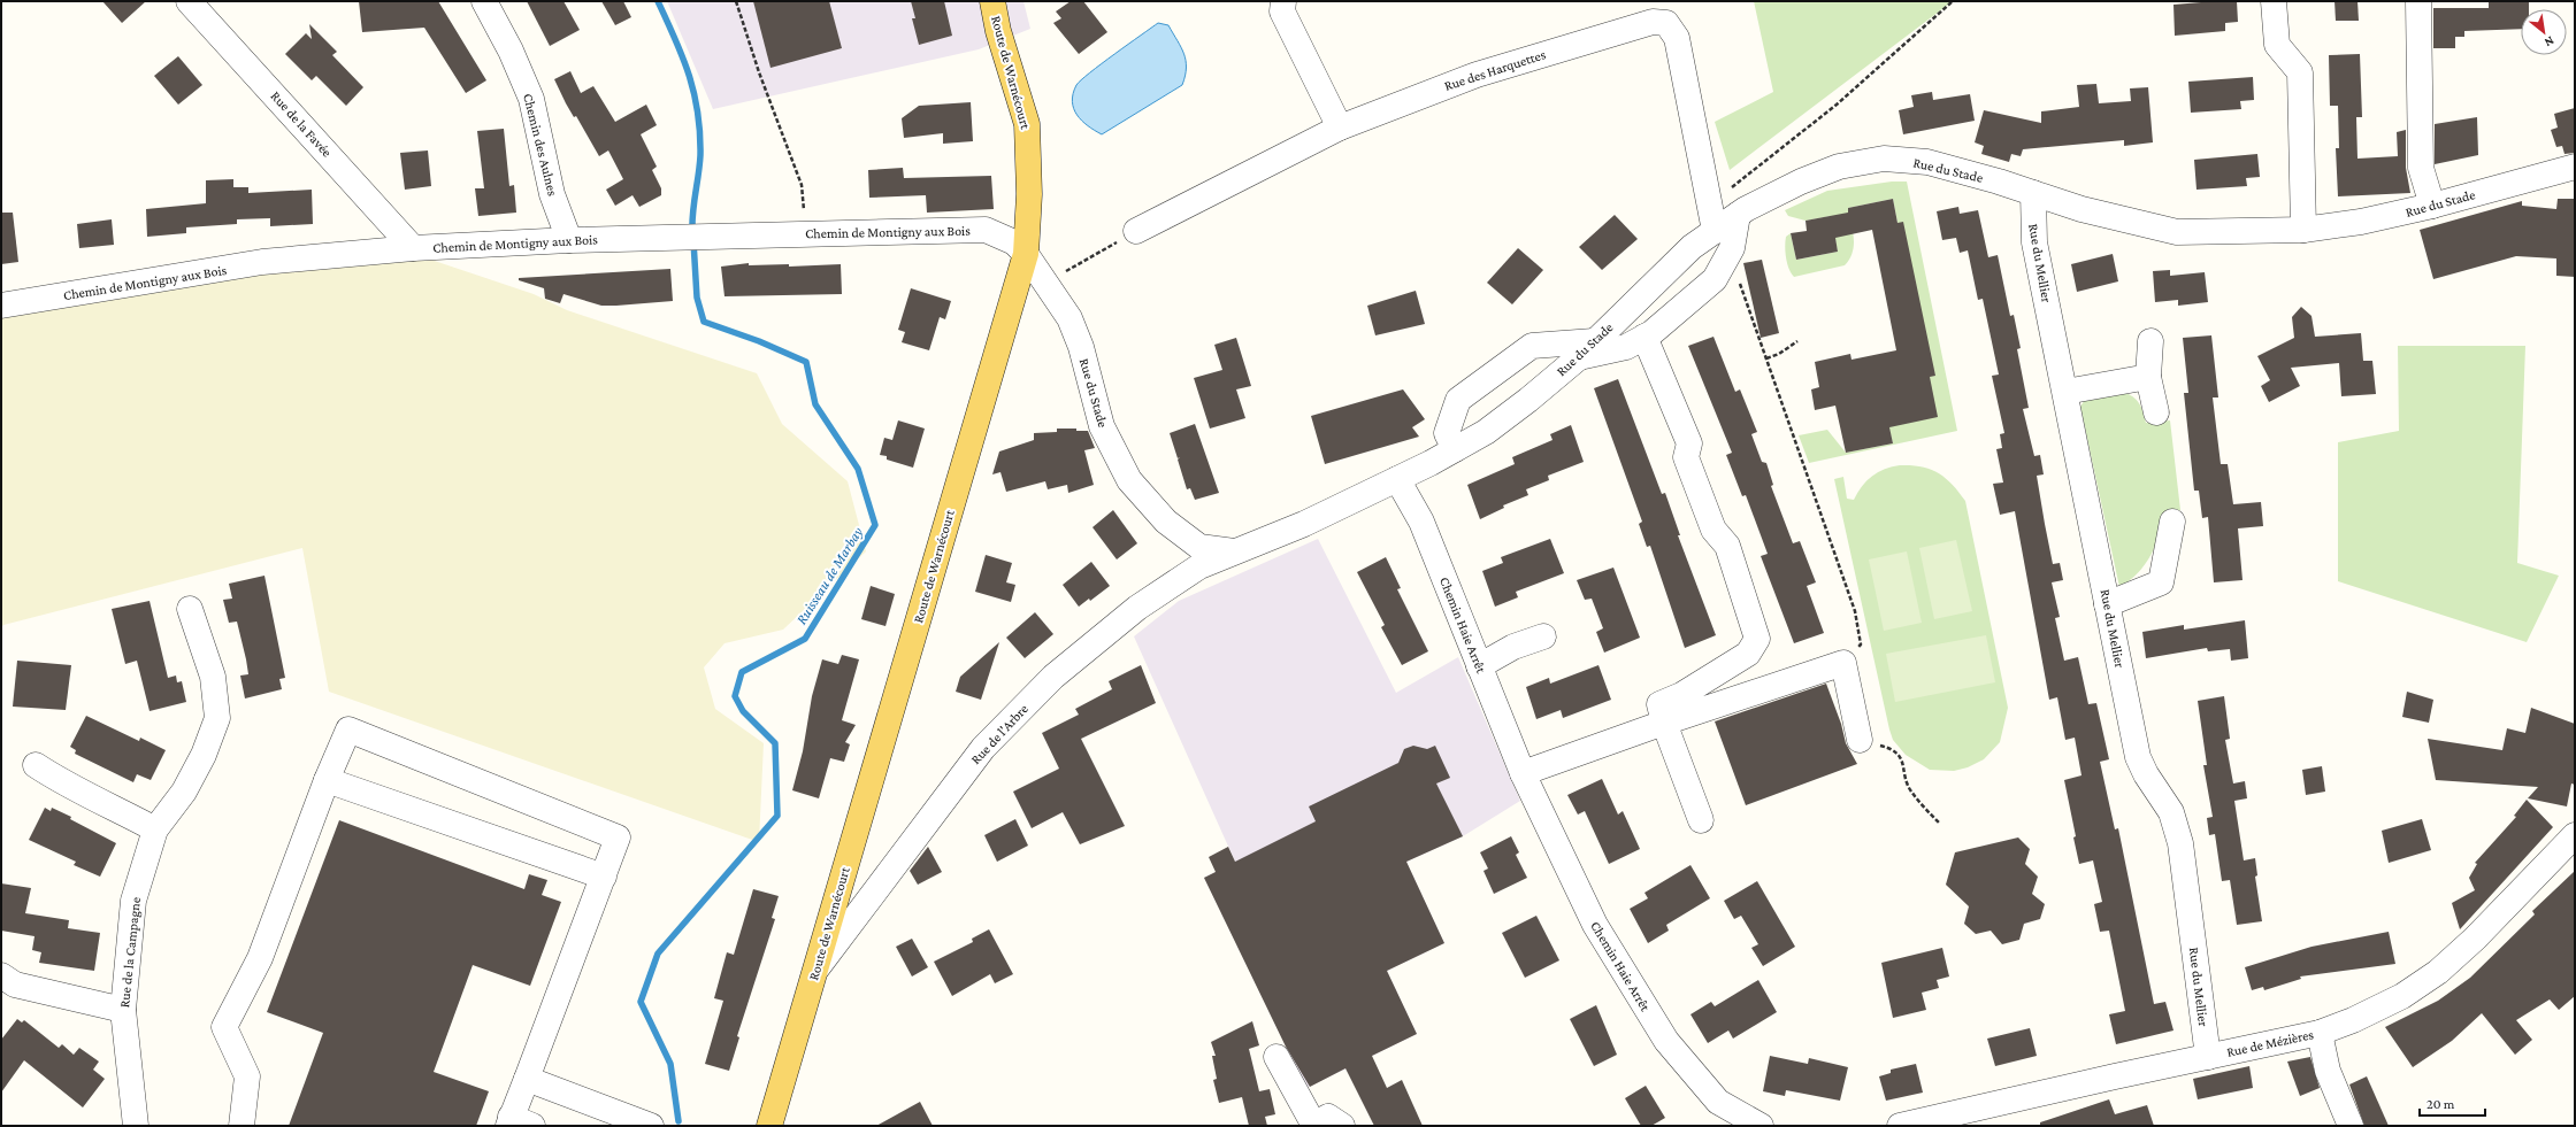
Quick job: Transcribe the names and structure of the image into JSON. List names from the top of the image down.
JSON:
{
  "streets": {
    "main road": ["Route de Warnécourt"],
    "street": [
      "Rue des Harquettes",
      "Rue de la Favée",
      "Chemin des Aulnes",
      "Rue du Stade",
      "Chemin de Montigny aux Bois",
      "Rue du Mellier",
      "Chemin Haie Arrêt",
      "Rue de l'Arbre",
      "Rue de la Campagne",
      "Rue de Mézières"
    ]
  },
  "crossings": [
    ["Rue des Harquettes", "Rue du Stade"],
    ["Route de Warnécourt", "Rue du Stade"],
    ["Route de Warnécourt", "Chemin de Montigny aux Bois"],
    ["Route de Warnécourt", "Rue de l'Arbre"],
    ["Rue de la Favée", "Chemin de Montigny aux Bois"],
    ["Chemin des Aulnes", "Chemin de Montigny aux Bois"],
    ["Rue du Stade", "Chemin de Montigny aux Bois"],
    ["Rue du Stade", "Rue du Mellier"],
    ["Rue du Stade", "Chemin Haie Arrêt"],
    ["Rue du Stade", "Rue de l'Arbre"],
    ["Rue du Mellier", "Rue de Mézières"]
  ],
  "water": ["Ruisseau de Marbay"],
  "scale_bar": "20 m",
  "north": "bottom right"
}
